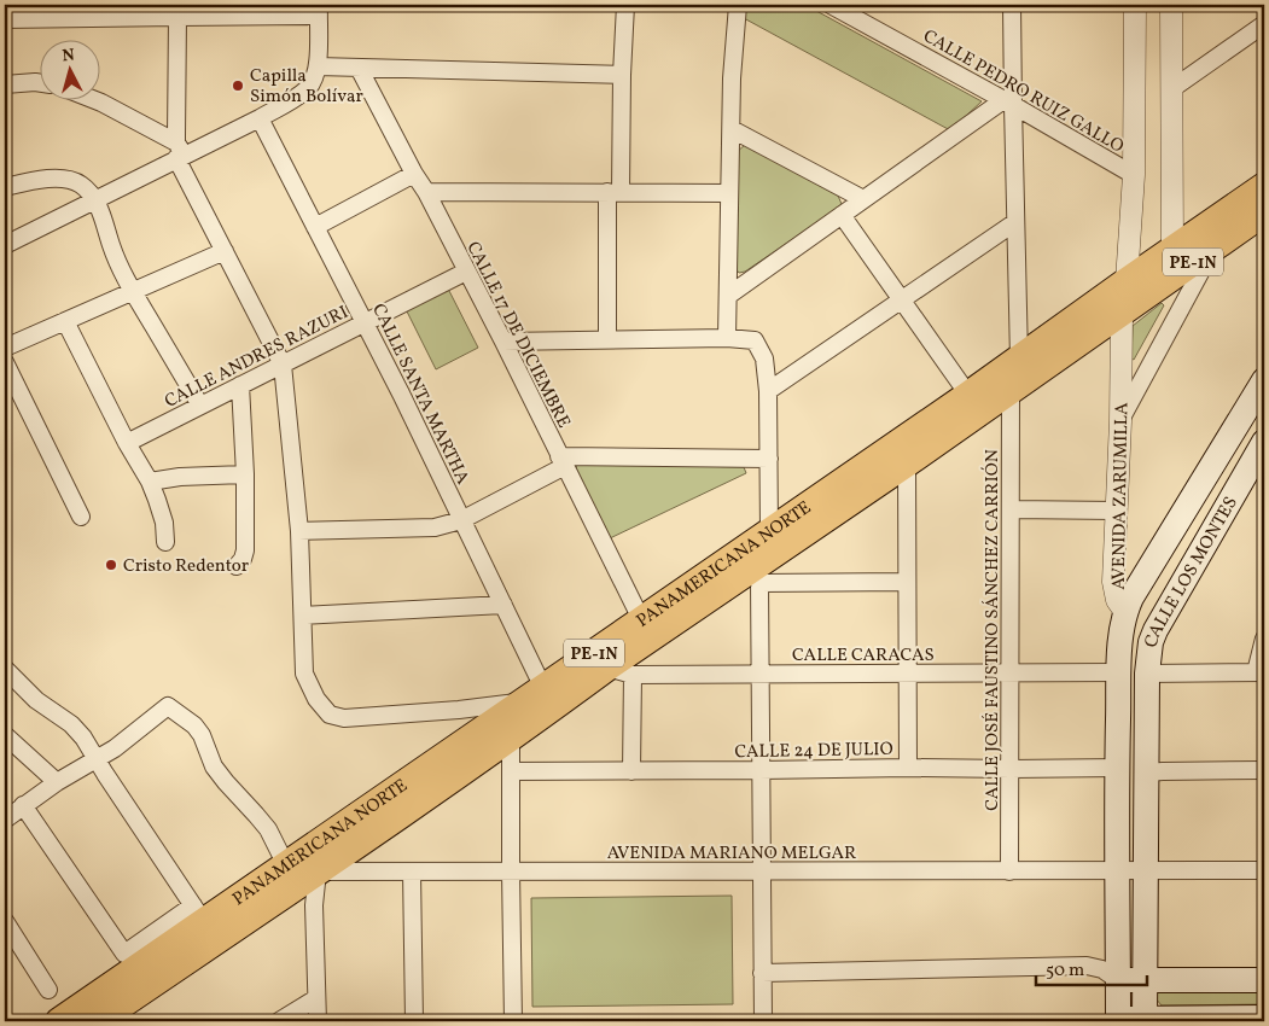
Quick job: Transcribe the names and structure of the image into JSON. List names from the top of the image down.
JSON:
{
  "streets": {
    "highway": ["PE-1N", "PANAMERICANA NORTE"],
    "main road": ["AVENIDA ZARUMILLA", "CALLE LOS MONTES"],
    "street": [
      "CALLE PEDRO RUIZ GALLO",
      "CALLE 17 DE DICIEMBRE",
      "CALLE ANDRES RAZURI",
      "CALLE SANTA MARTHA",
      "CALLE JOSÉ FAUSTINO SÁNCHEZ CARRIÓN",
      "CALLE CARACAS",
      "CALLE 24 DE JULIO",
      "AVENIDA MARIANO MELGAR"
    ]
  },
  "crossings": [
    ["CALLE PEDRO RUIZ GALLO", "AVENIDA ZARUMILLA"],
    ["CALLE 17 DE DICIEMBRE", "CALLE ANDRES RAZURI"],
    ["CALLE 17 DE DICIEMBRE", "PANAMERICANA NORTE"],
    ["CALLE ANDRES RAZURI", "CALLE SANTA MARTHA"],
    ["CALLE SANTA MARTHA", "PANAMERICANA NORTE"],
    ["AVENIDA ZARUMILLA", "PANAMERICANA NORTE"],
    ["AVENIDA ZARUMILLA", "CALLE CARACAS"],
    ["AVENIDA ZARUMILLA", "CALLE 24 DE JULIO"],
    ["AVENIDA ZARUMILLA", "AVENIDA MARIANO MELGAR"],
    ["PANAMERICANA NORTE", "CALLE JOSÉ FAUSTINO SÁNCHEZ CARRIÓN"],
    ["PANAMERICANA NORTE", "CALLE CARACAS"],
    ["PANAMERICANA NORTE", "AVENIDA MARIANO MELGAR"],
    ["CALLE JOSÉ FAUSTINO SÁNCHEZ CARRIÓN", "CALLE CARACAS"],
    ["CALLE JOSÉ FAUSTINO SÁNCHEZ CARRIÓN", "CALLE 24 DE JULIO"],
    ["CALLE JOSÉ FAUSTINO SÁNCHEZ CARRIÓN", "AVENIDA MARIANO MELGAR"]
  ],
  "places": ["Capilla Simón Bolívar", "Cristo Redentor"],
  "scale_bar": "50 m",
  "north": "top"
}
